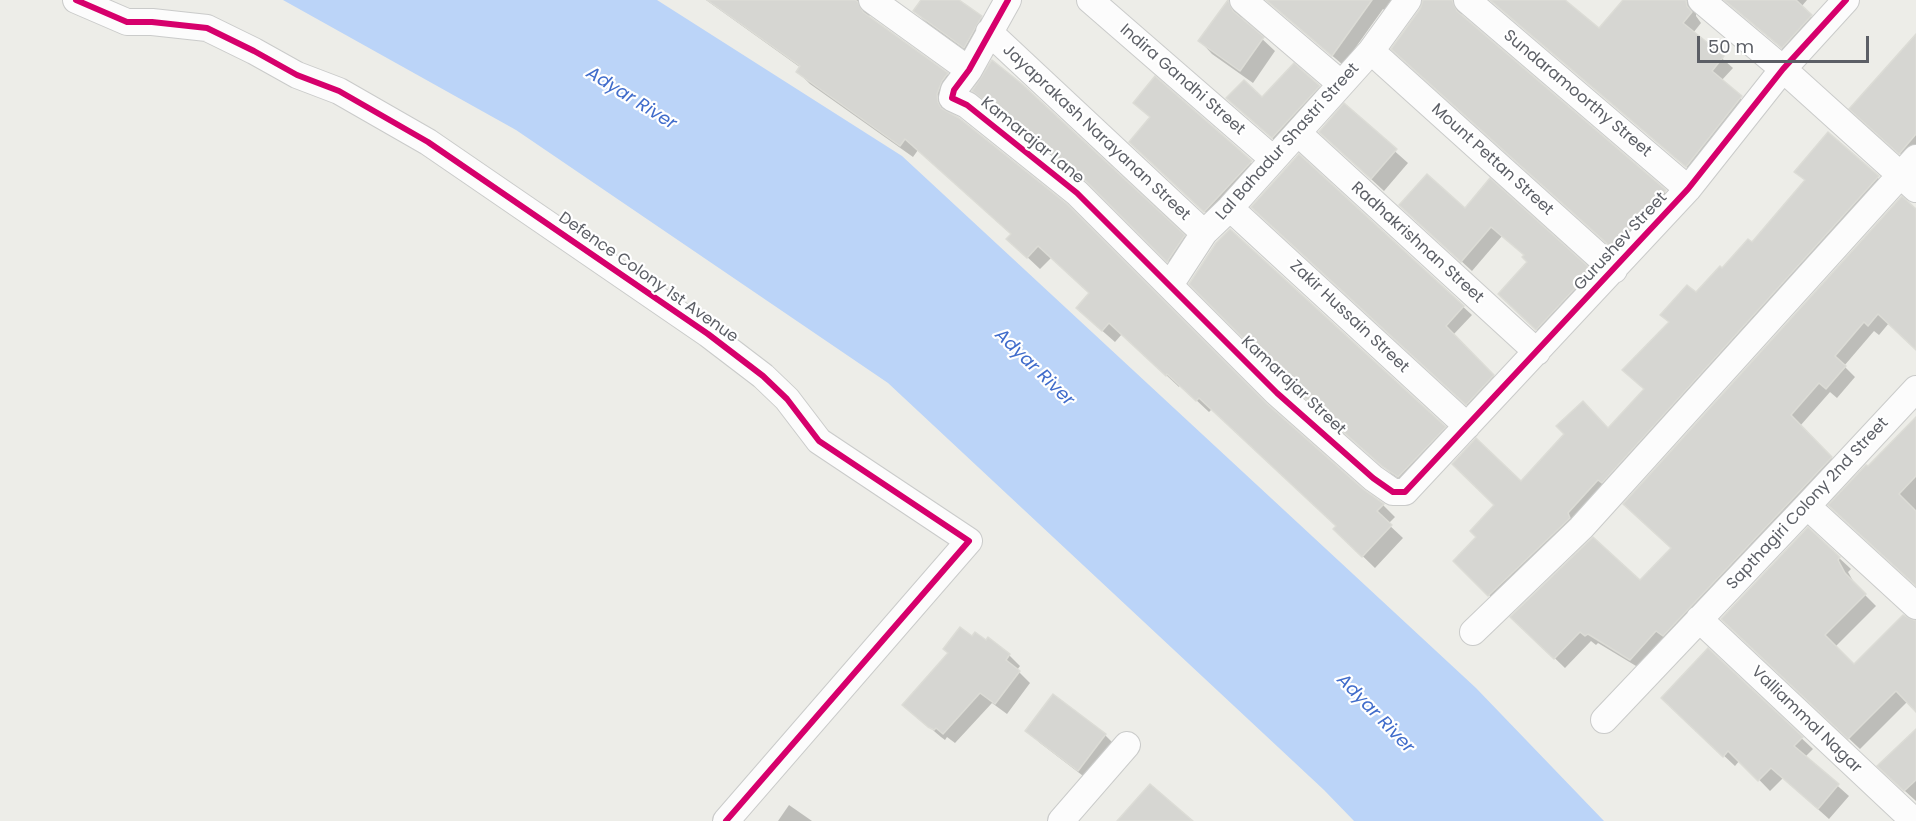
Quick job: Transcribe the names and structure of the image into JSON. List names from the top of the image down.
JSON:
{
  "streets": {
    "street": [
      "Indira Gandhi Street",
      "Sundaramoorthy Street",
      "Jayaprakash Narayanan Street",
      "Kamarajar Lane",
      "Lal Bahadur Shastri Street",
      "Mount Pettan Street",
      "Gurushev Street",
      "Radhakrishnan Street",
      "Defence Colony 1st Avenue",
      "Zakir Hussain Street",
      "Kamarajar Street",
      "Sapthagiri Colony 2nd Street",
      "Valliammal Nagar"
    ]
  },
  "crossings": [
    ["Indira Gandhi Street", "Lal Bahadur Shastri Street"],
    ["Sundaramoorthy Street", "Gurushev Street"],
    ["Jayaprakash Narayanan Street", "Lal Bahadur Shastri Street"],
    ["Kamarajar Lane", "Lal Bahadur Shastri Street"],
    ["Kamarajar Lane", "Kamarajar Street"],
    ["Lal Bahadur Shastri Street", "Mount Pettan Street"],
    ["Lal Bahadur Shastri Street", "Radhakrishnan Street"],
    ["Lal Bahadur Shastri Street", "Zakir Hussain Street"],
    ["Lal Bahadur Shastri Street", "Kamarajar Street"],
    ["Mount Pettan Street", "Gurushev Street"],
    ["Gurushev Street", "Radhakrishnan Street"],
    ["Gurushev Street", "Zakir Hussain Street"],
    ["Gurushev Street", "Kamarajar Street"],
    ["Sapthagiri Colony 2nd Street", "Valliammal Nagar"]
  ],
  "water": ["Adyar River"],
  "scale_bar": "50 m"
}
